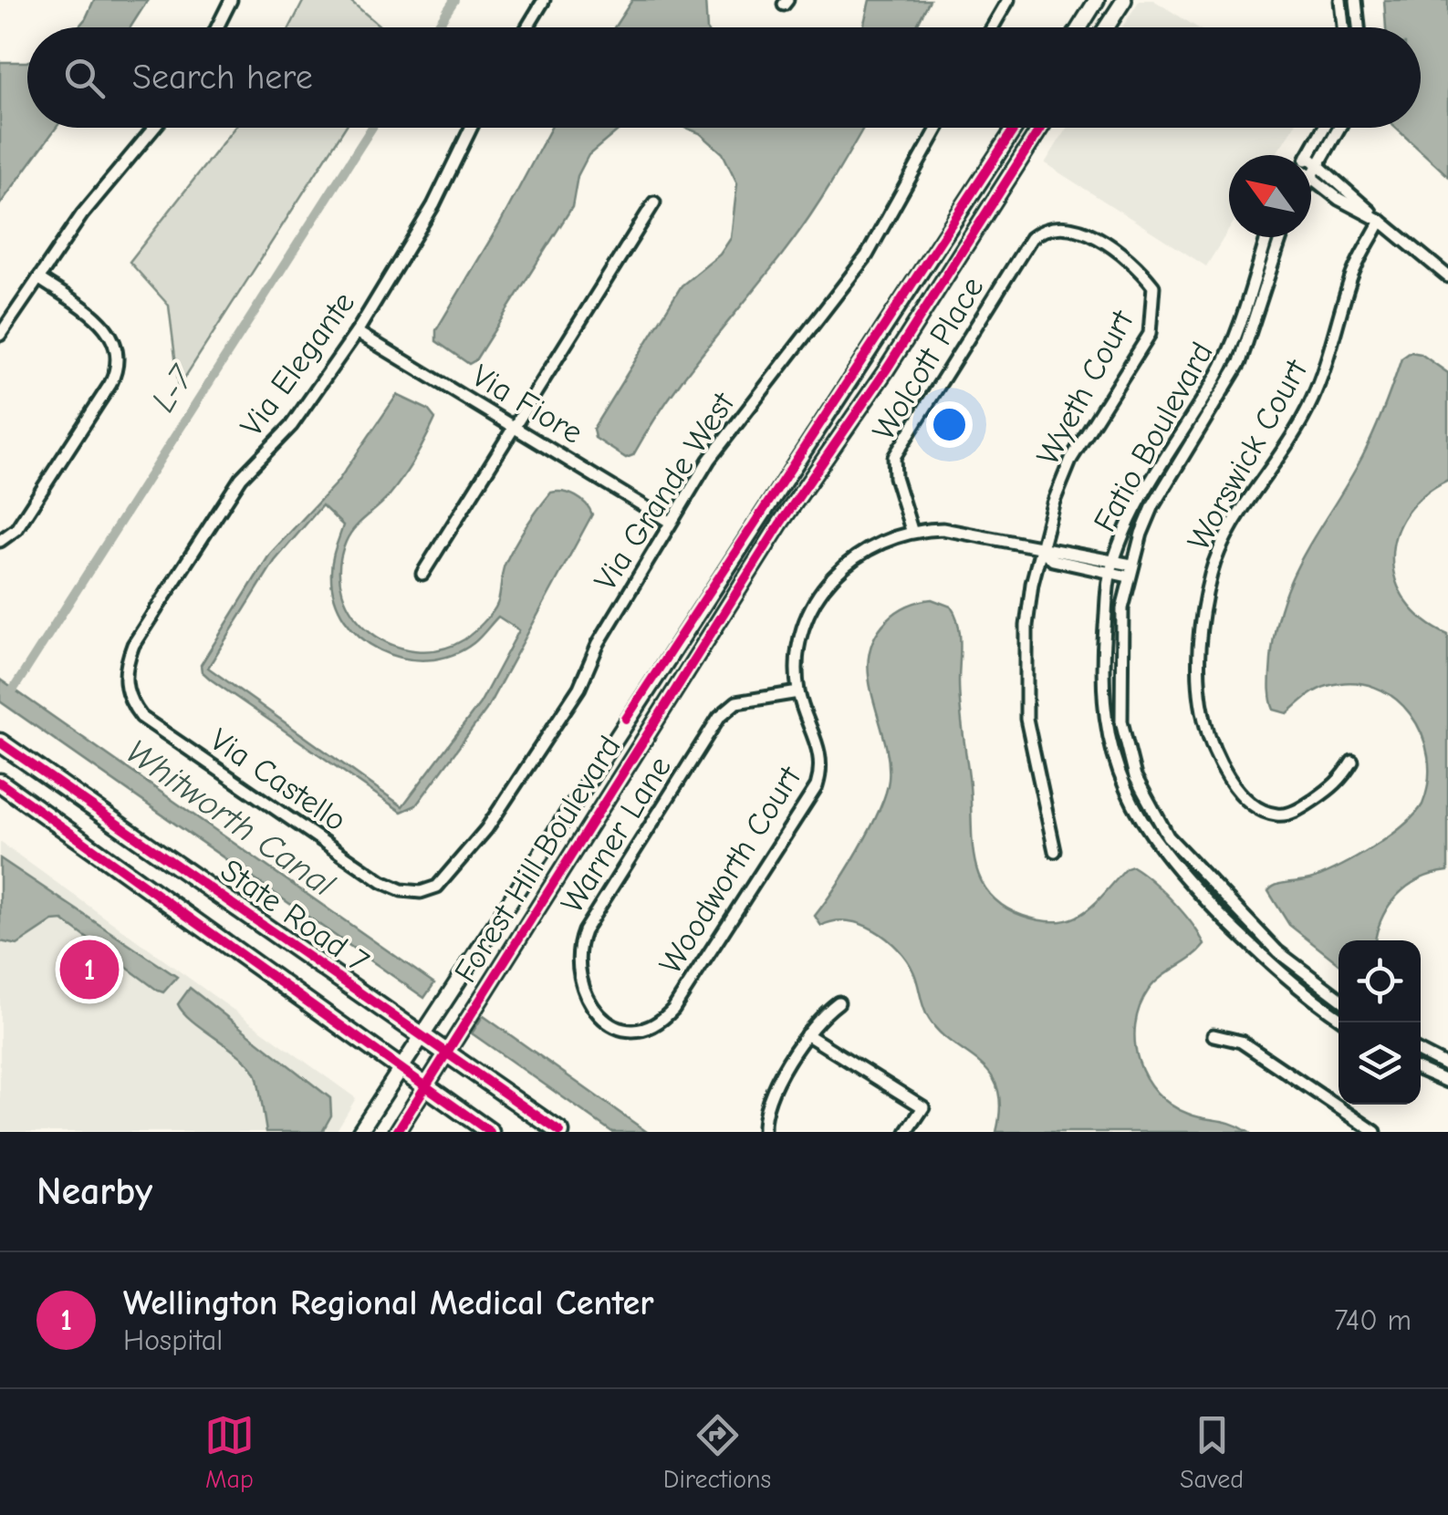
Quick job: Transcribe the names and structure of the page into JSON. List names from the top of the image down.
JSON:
{
  "streets": {
    "main road": ["Forest Hill Boulevard", "State Road 7"],
    "street": [
      "Wolcott Place",
      "Via Elegante",
      "Wyeth Court",
      "Via Fiore",
      "Fatio Boulevard",
      "Worswick Court",
      "Via Grande West",
      "Via Castello",
      "Warner Lane",
      "Woodworth Court"
    ]
  },
  "crossings": [
    ["Wolcott Place", "Wyeth Court"],
    ["Wolcott Place", "Woodworth Court"],
    ["Via Elegante", "Via Fiore"],
    ["Via Elegante", "Via Castello"],
    ["Wyeth Court", "Woodworth Court"],
    ["Via Fiore", "Via Grande West"],
    ["Fatio Boulevard", "Woodworth Court"],
    ["Via Grande West", "Via Castello"],
    ["Warner Lane", "Woodworth Court"],
    ["Forest Hill Boulevard", "State Road 7"]
  ],
  "water": ["L-7", "Whitworth Canal"],
  "north": "top left",
  "page": {
    "search": "Search here",
    "pins": "1",
    "heading": "Nearby",
    "list": [
      {
        "mark": "1",
        "name": "Wellington Regional Medical Center",
        "note": "Hospital",
        "value": "740 m"
      }
    ],
    "nav": ["Map", "Directions", "Saved"]
  }
}
